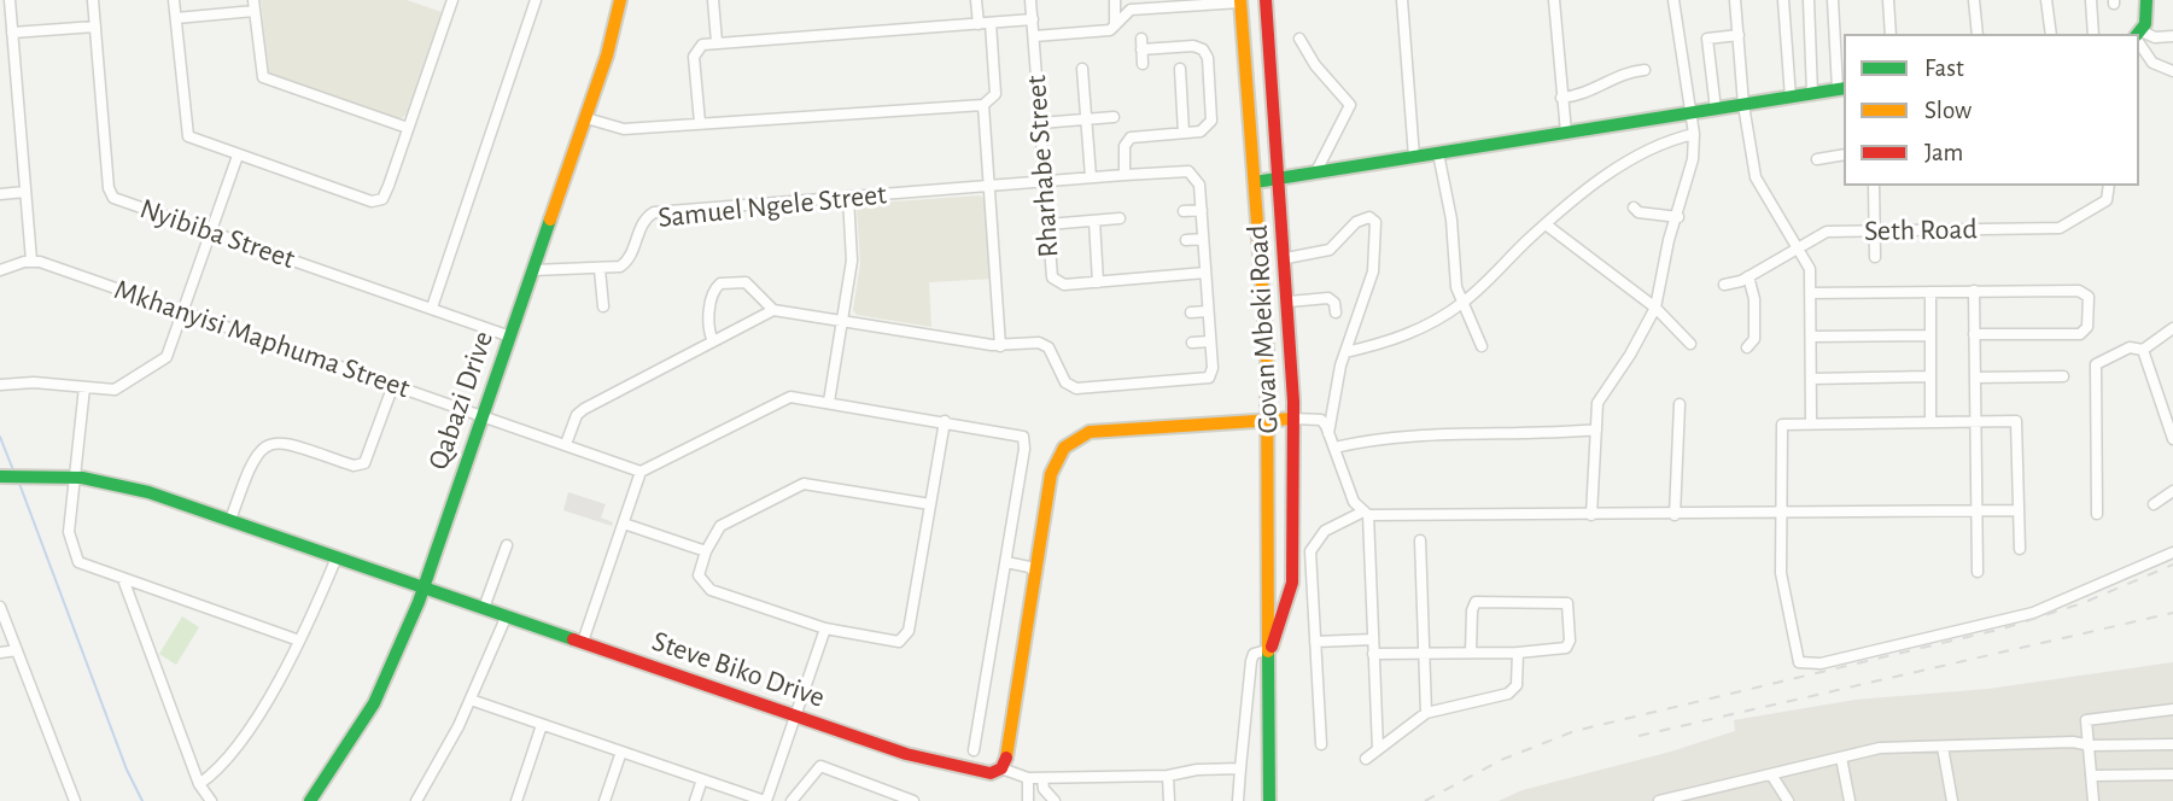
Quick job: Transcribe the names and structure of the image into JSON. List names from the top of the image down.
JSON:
{
  "streets": {
    "main road": ["Govan Mbeki Road", "Qabazi Drive", "Steve Biko Drive"],
    "street": [
      "Rharhabe Street",
      "Samuel Ngele Street",
      "Seth Road",
      "Nyibiba Street",
      "Mkhanyisi Maphuma Street"
    ]
  },
  "crossings": [
    ["Rharhabe Street", "Samuel Ngele Street"],
    ["Nyibiba Street", "Qabazi Drive"],
    ["Mkhanyisi Maphuma Street", "Qabazi Drive"],
    ["Qabazi Drive", "Steve Biko Drive"]
  ],
  "legend": ["Fast", "Slow", "Jam"]
}
